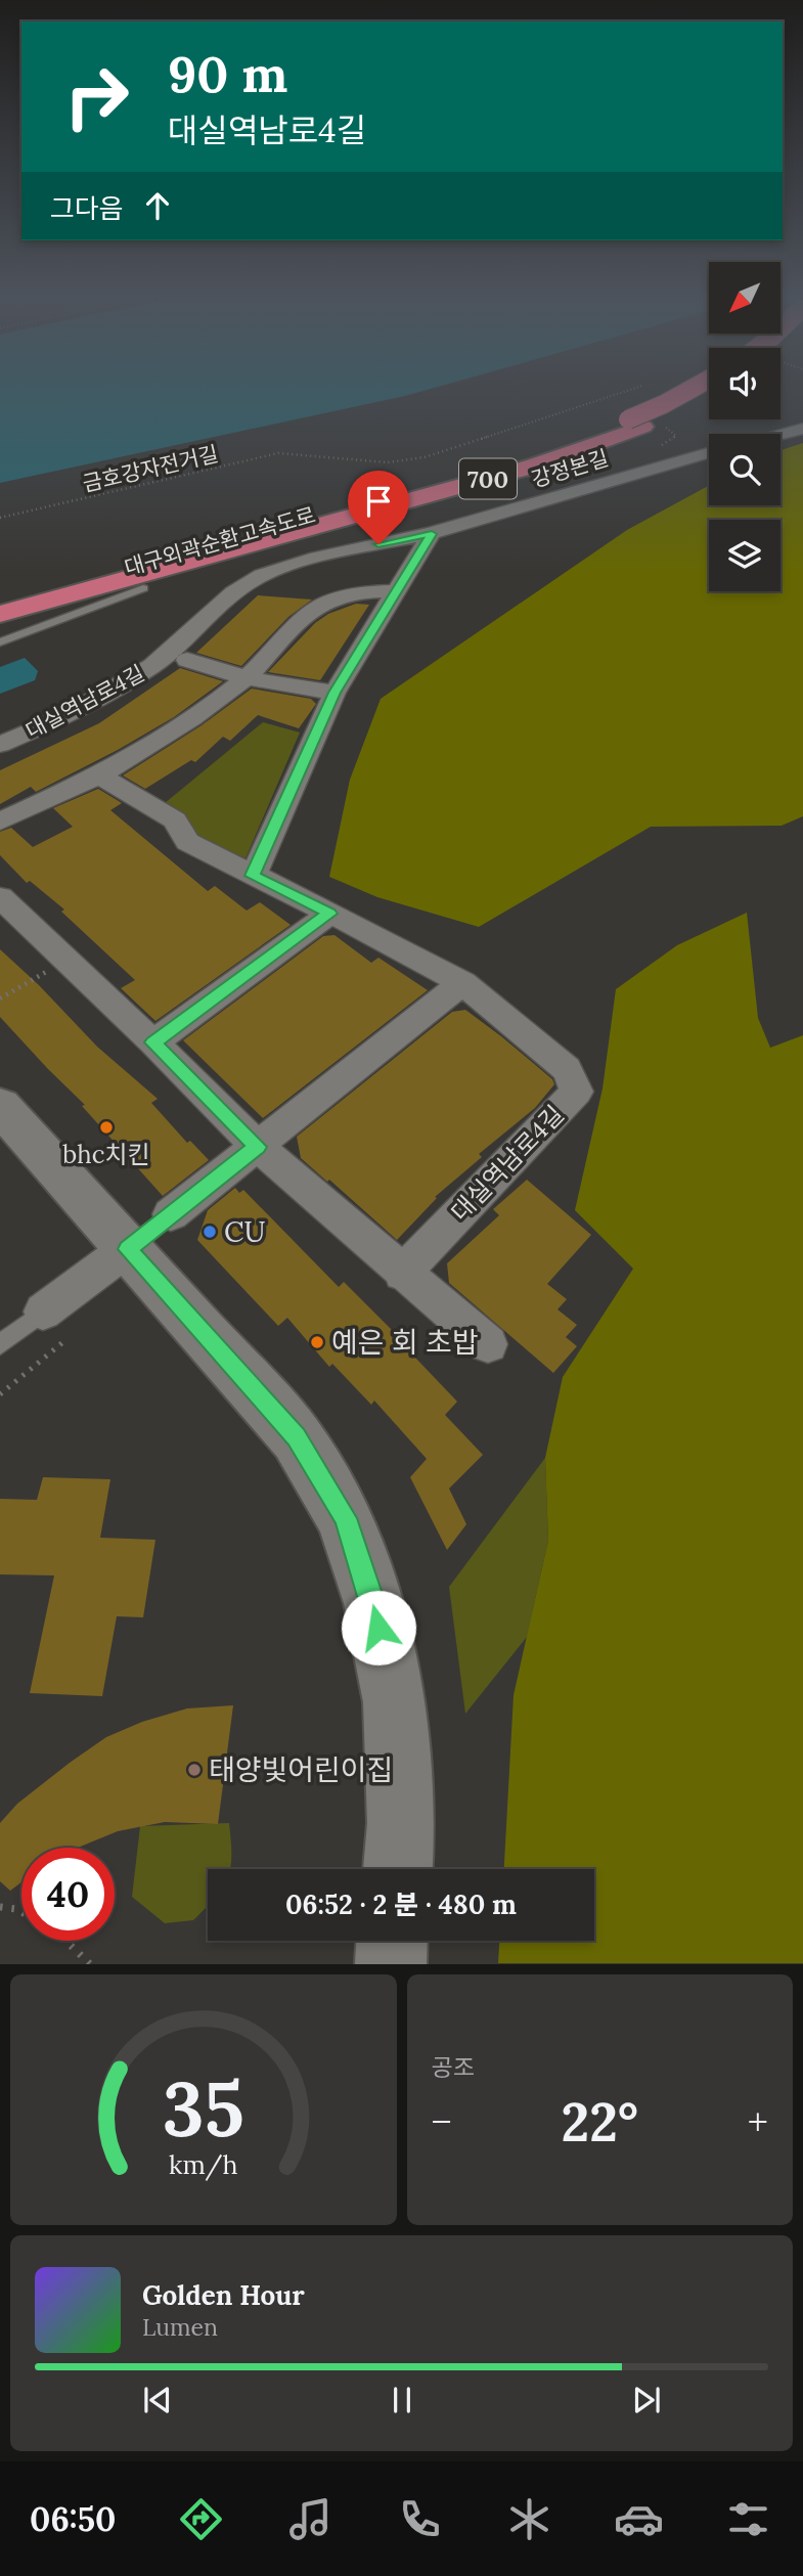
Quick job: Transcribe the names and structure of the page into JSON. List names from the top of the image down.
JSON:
{
  "streets": {
    "highway": ["700", "대구외곽순환고속도로"],
    "street": ["강정본길", "대실역남로4길"],
    "path": ["금호강자전거길"]
  },
  "crossings": [
    ["강정본길", "대실역남로4길"]
  ],
  "places": [
    "bhc치킨",
    "CU",
    "예은 회 초밥",
    "태양빛어린이집"
  ],
  "north": "bottom left",
  "page": {
    "turn": ["90 m", "대실역남로4길"],
    "then": "그다음",
    "limit": "40",
    "trip": "06:52 · 2 분 · 480 m",
    "tile": "공조",
    "heat": ["−", "22°", "+"],
    "song": ["Golden Hour", "Lumen"],
    "tabs": "06:50",
    "gauge": ["35", "km/h"]
  }
}
